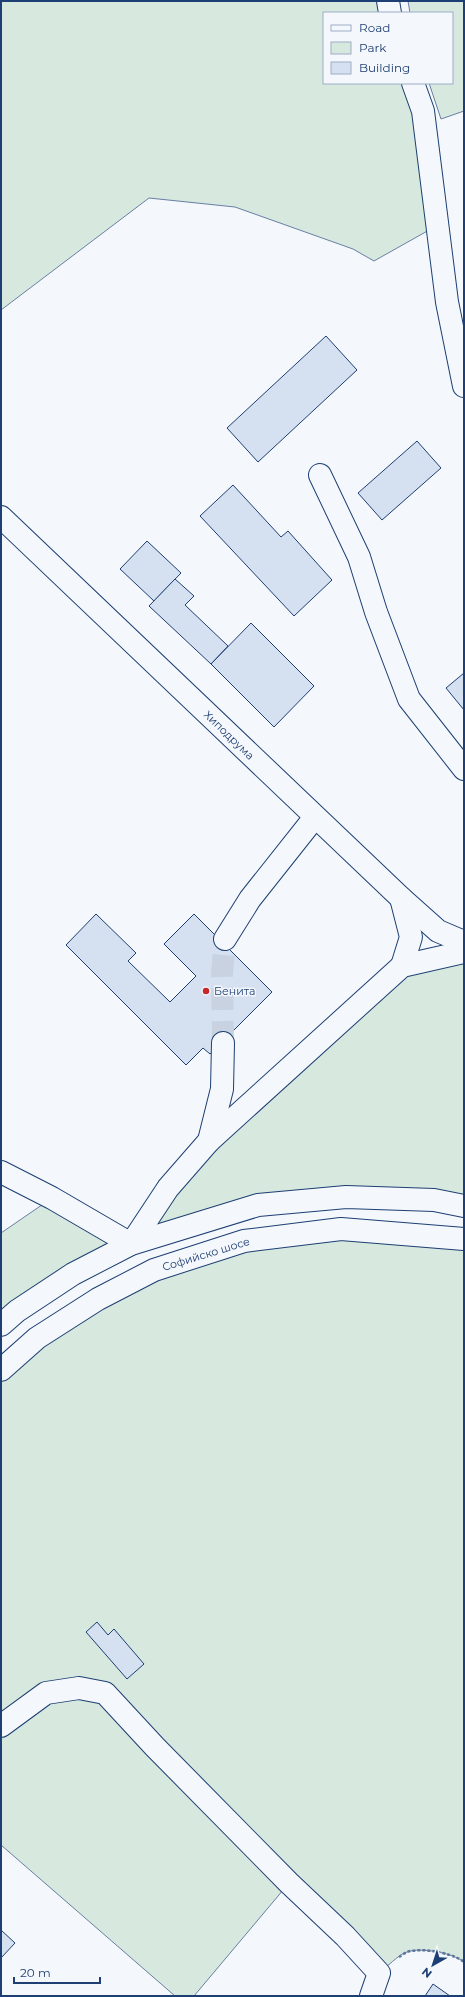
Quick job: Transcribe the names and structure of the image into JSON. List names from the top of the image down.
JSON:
{
  "streets": {
    "street": ["Хиподрума", "Софийско шосе"]
  },
  "places": ["Бенита"],
  "legend": ["Road", "Park", "Building"],
  "scale_bar": "20 m",
  "north": "bottom left"
}
